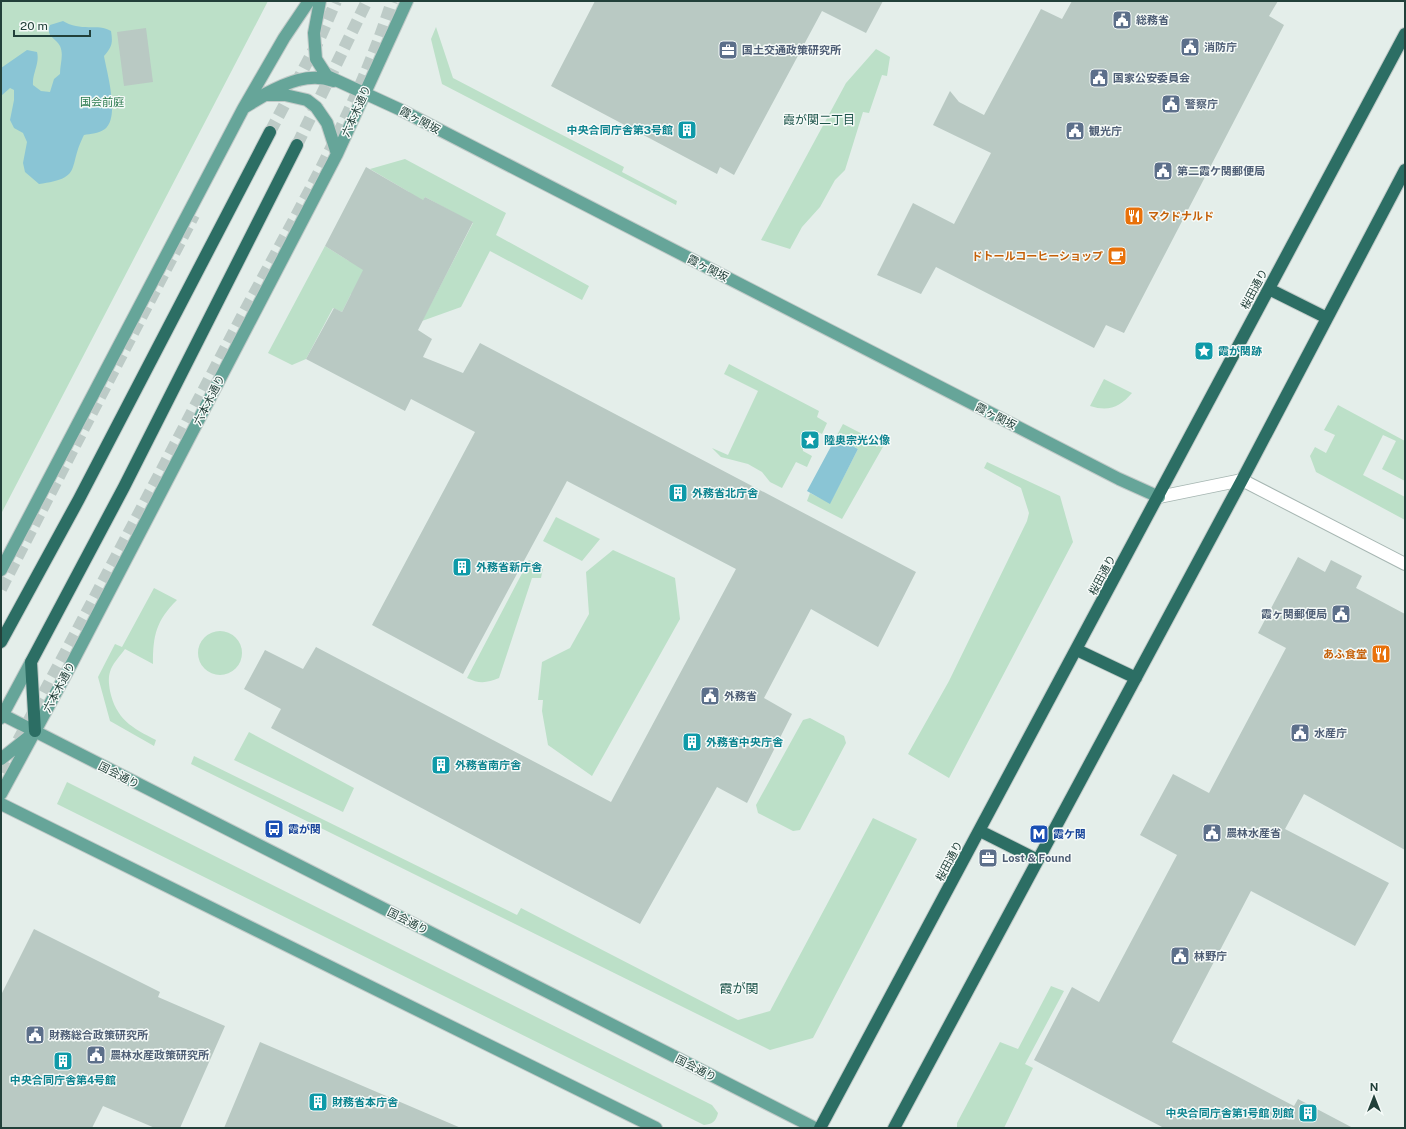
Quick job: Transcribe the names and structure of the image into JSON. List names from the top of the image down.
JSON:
{
  "streets": {
    "highway": ["桜田通り"],
    "main road": ["六本木通り", "霞ヶ関坂", "国会通り"]
  },
  "crossings": [
    ["六本木通り", "霞ヶ関坂"],
    ["六本木通り", "国会通り"],
    ["霞ヶ関坂", "桜田通り"]
  ],
  "districts": ["霞が関二丁目", "霞が関"],
  "parks": ["国会前庭"],
  "places": {
    "public building": [
      "総務省",
      "消防庁",
      "国家公安委員会",
      "警察庁",
      "観光庁",
      "第二霞ケ関郵便局",
      "霞ヶ関郵便局",
      "外務省",
      "水産庁",
      "農林水産省",
      "林野庁",
      "財務総合政策研究所",
      "農林水産政策研究所"
    ],
    "office": ["国土交通政策研究所", "Lost & Found"],
    "building": [
      "中央合同庁舎第3号館",
      "外務省北庁舎",
      "外務省新庁舎",
      "外務省中央庁舎",
      "外務省南庁舎",
      "中央合同庁舎第4号館",
      "財務省本庁舎",
      "中央合同庁舎第1号館 別館"
    ],
    "restaurant": ["マクドナルド", "あふ食堂"],
    "cafe": ["ドトールコーヒーショップ"],
    "place": ["霞が関跡", "陸奥宗光公像"],
    "bus stop": ["霞が関"],
    "metro station": ["霞ケ関"]
  },
  "scale_bar": "20 m",
  "north": "top"
}
